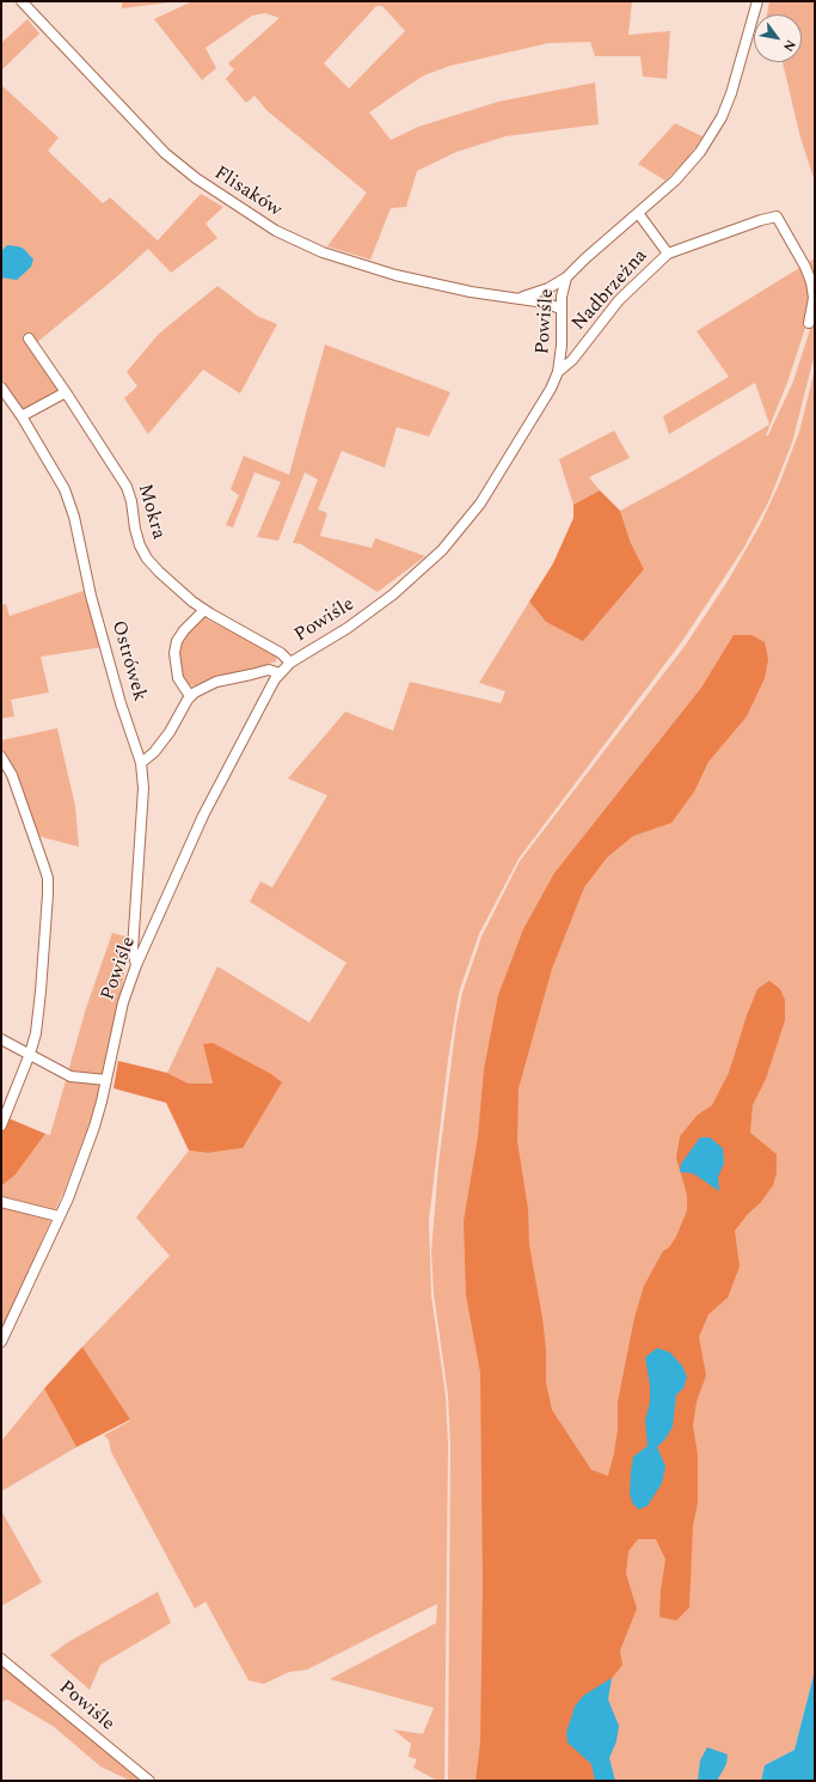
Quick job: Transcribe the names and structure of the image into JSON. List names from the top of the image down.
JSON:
{
  "streets": {
    "street": [
      "Flisaków",
      "Nadbrzeżna",
      "Powiśle",
      "Mokra",
      "Ostrówek"
    ]
  },
  "crossings": [
    ["Flisaków", "Powiśle"],
    ["Nadbrzeżna", "Powiśle"],
    ["Powiśle", "Mokra"],
    ["Powiśle", "Ostrówek"]
  ],
  "north": "bottom right"
}
